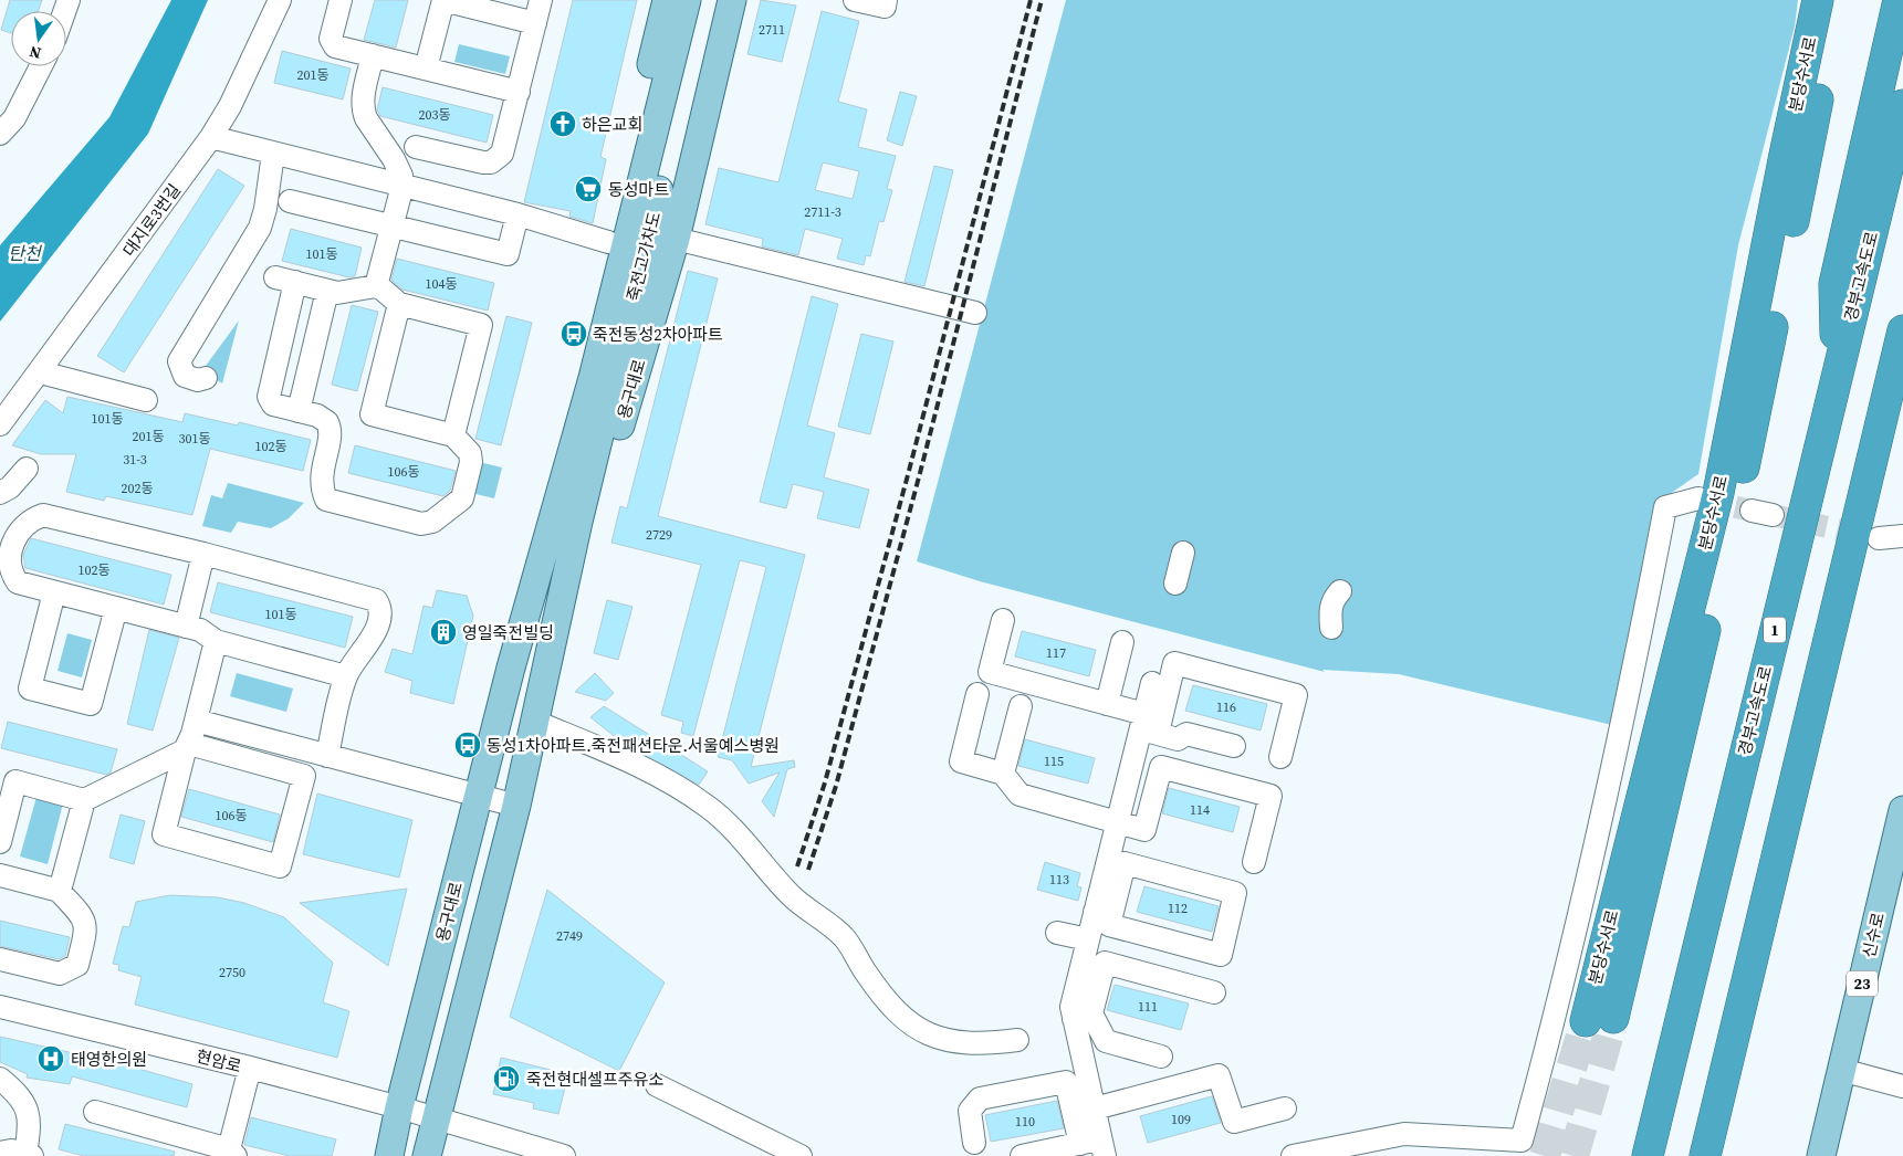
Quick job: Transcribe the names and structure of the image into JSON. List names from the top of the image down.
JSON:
{
  "streets": {
    "highway": ["분당수서로", "경부고속도로", "1"],
    "main road": [
      "죽전고가차도",
      "용구대로",
      "신수로",
      "23"
    ],
    "street": ["대지로3번길", "현암로"]
  },
  "crossings": [
    ["죽전고가차도", "용구대로"],
    ["용구대로", "현암로"]
  ],
  "water": ["탄천"],
  "places": {
    "church": ["하은교회"],
    "supermarket": ["동성마트"],
    "bus stop": ["죽전동성2차아파트", "동성1차아파트.죽전패션타운.서울예스병원"],
    "building": ["영일죽전빌딩"],
    "hospital": ["태영한의원"],
    "fuel station": ["죽전현대셀프주유소"]
  },
  "house_numbers": [
    "2711",
    "201동",
    "203동",
    "2711-3",
    "101동",
    "104동",
    "101동",
    "201동",
    "301동",
    "102동",
    "31-3",
    "106동",
    "202동",
    "2729",
    "102동",
    "101동",
    "117",
    "116",
    "115",
    "114",
    "106동",
    "113",
    "112",
    "2749",
    "2750",
    "111",
    "109",
    "110"
  ],
  "north": "bottom"
}
